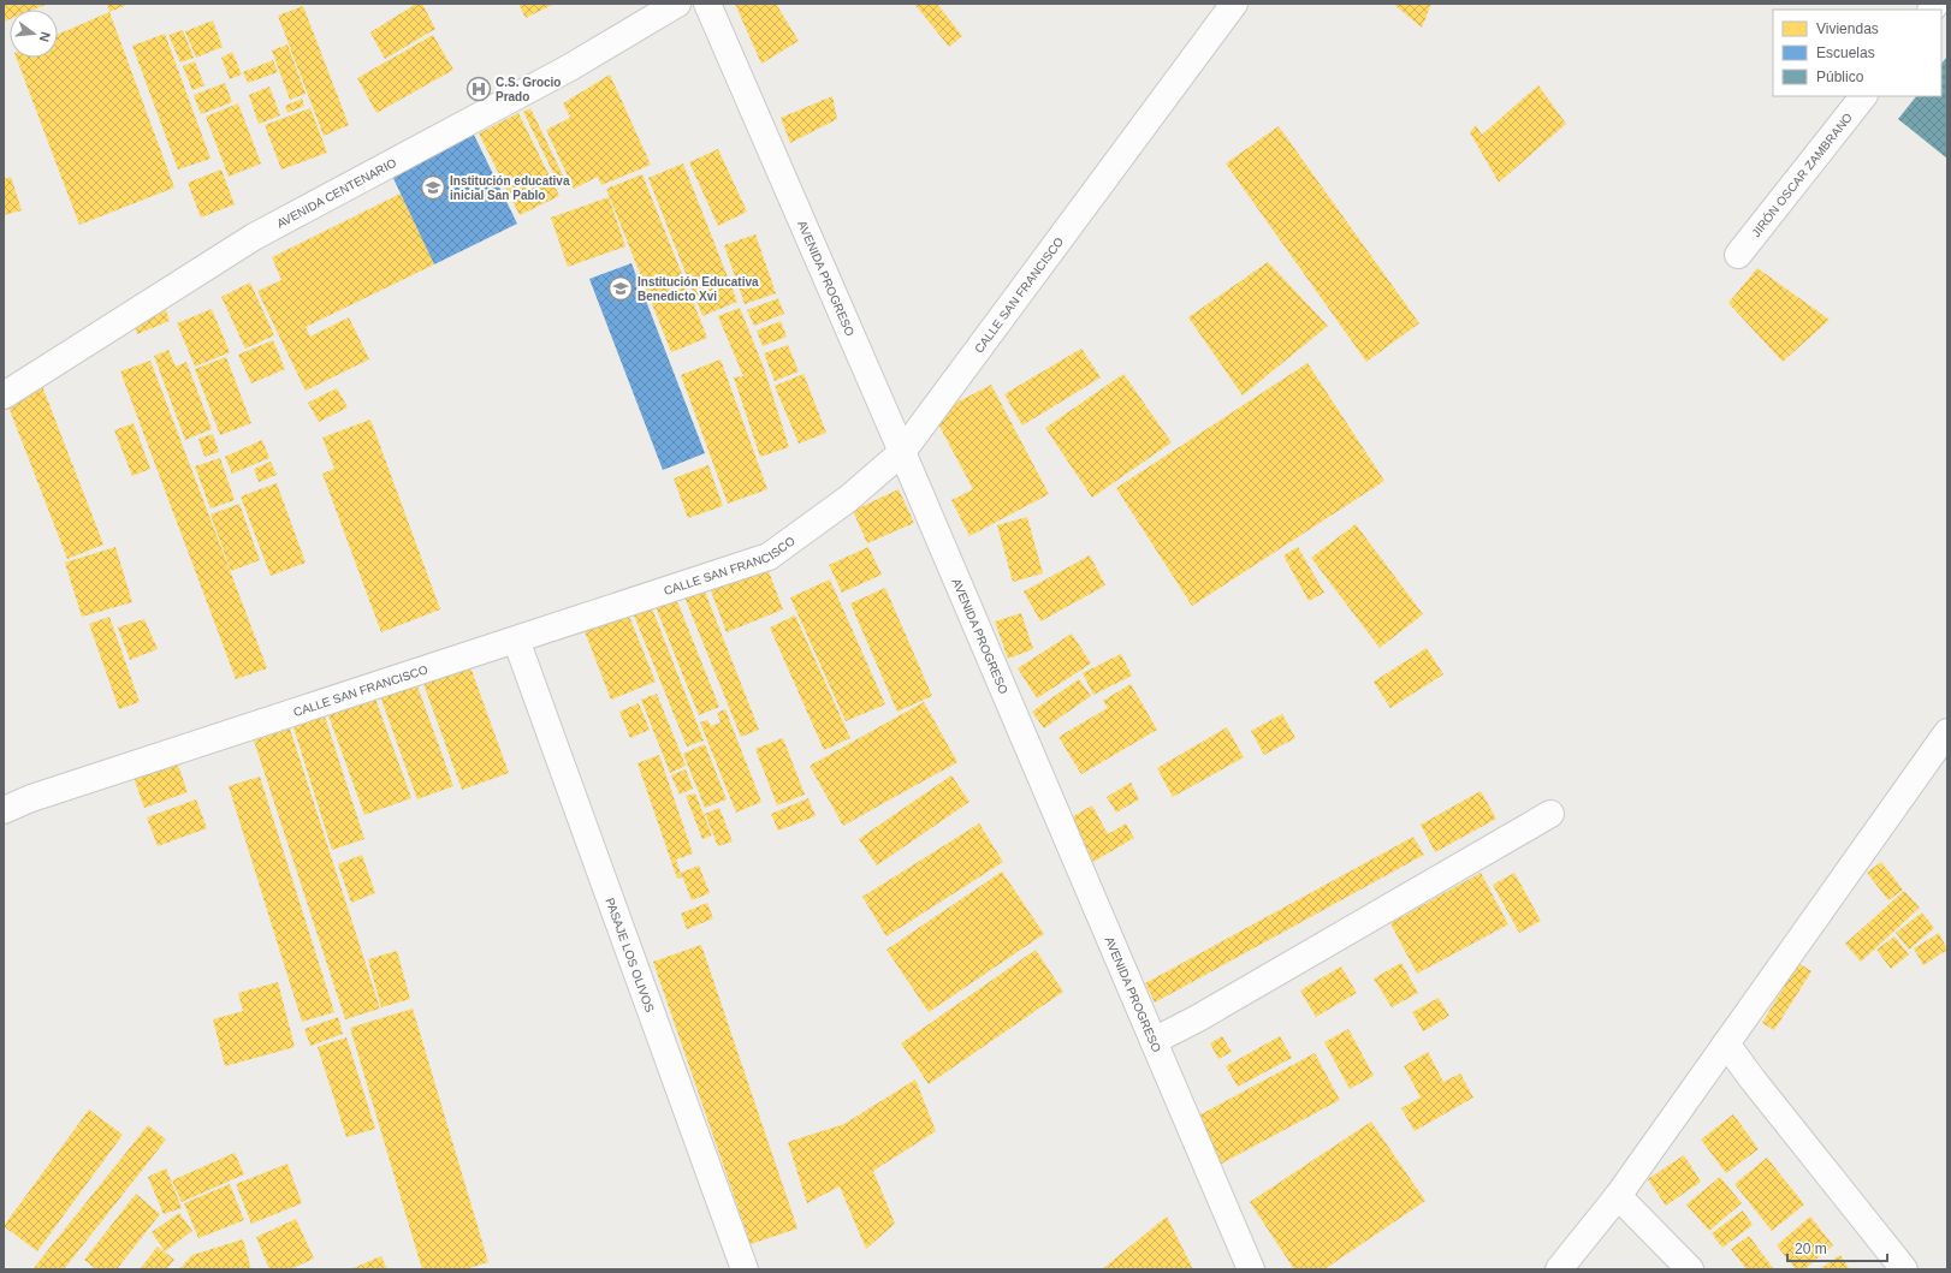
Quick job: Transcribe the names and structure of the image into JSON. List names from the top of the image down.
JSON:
{
  "streets": {
    "street": [
      "JIRÓN OSCAR ZAMBRANO",
      "AVENIDA CENTENARIO",
      "AVENIDA PROGRESO",
      "CALLE SAN FRANCISCO",
      "PASAJE LOS OLIVOS"
    ]
  },
  "crossings": [
    ["AVENIDA PROGRESO", "CALLE SAN FRANCISCO"],
    ["CALLE SAN FRANCISCO", "PASAJE LOS OLIVOS"]
  ],
  "places": {
    "hospital": ["C.S. Grocio Prado"],
    "school or university": ["Institución educativa inicial San Pablo", "Institución Educativa Benedicto Xvi"]
  },
  "legend": ["Viviendas", "Escuelas", "Público"],
  "scale_bar": "20 m",
  "north": "right"
}
